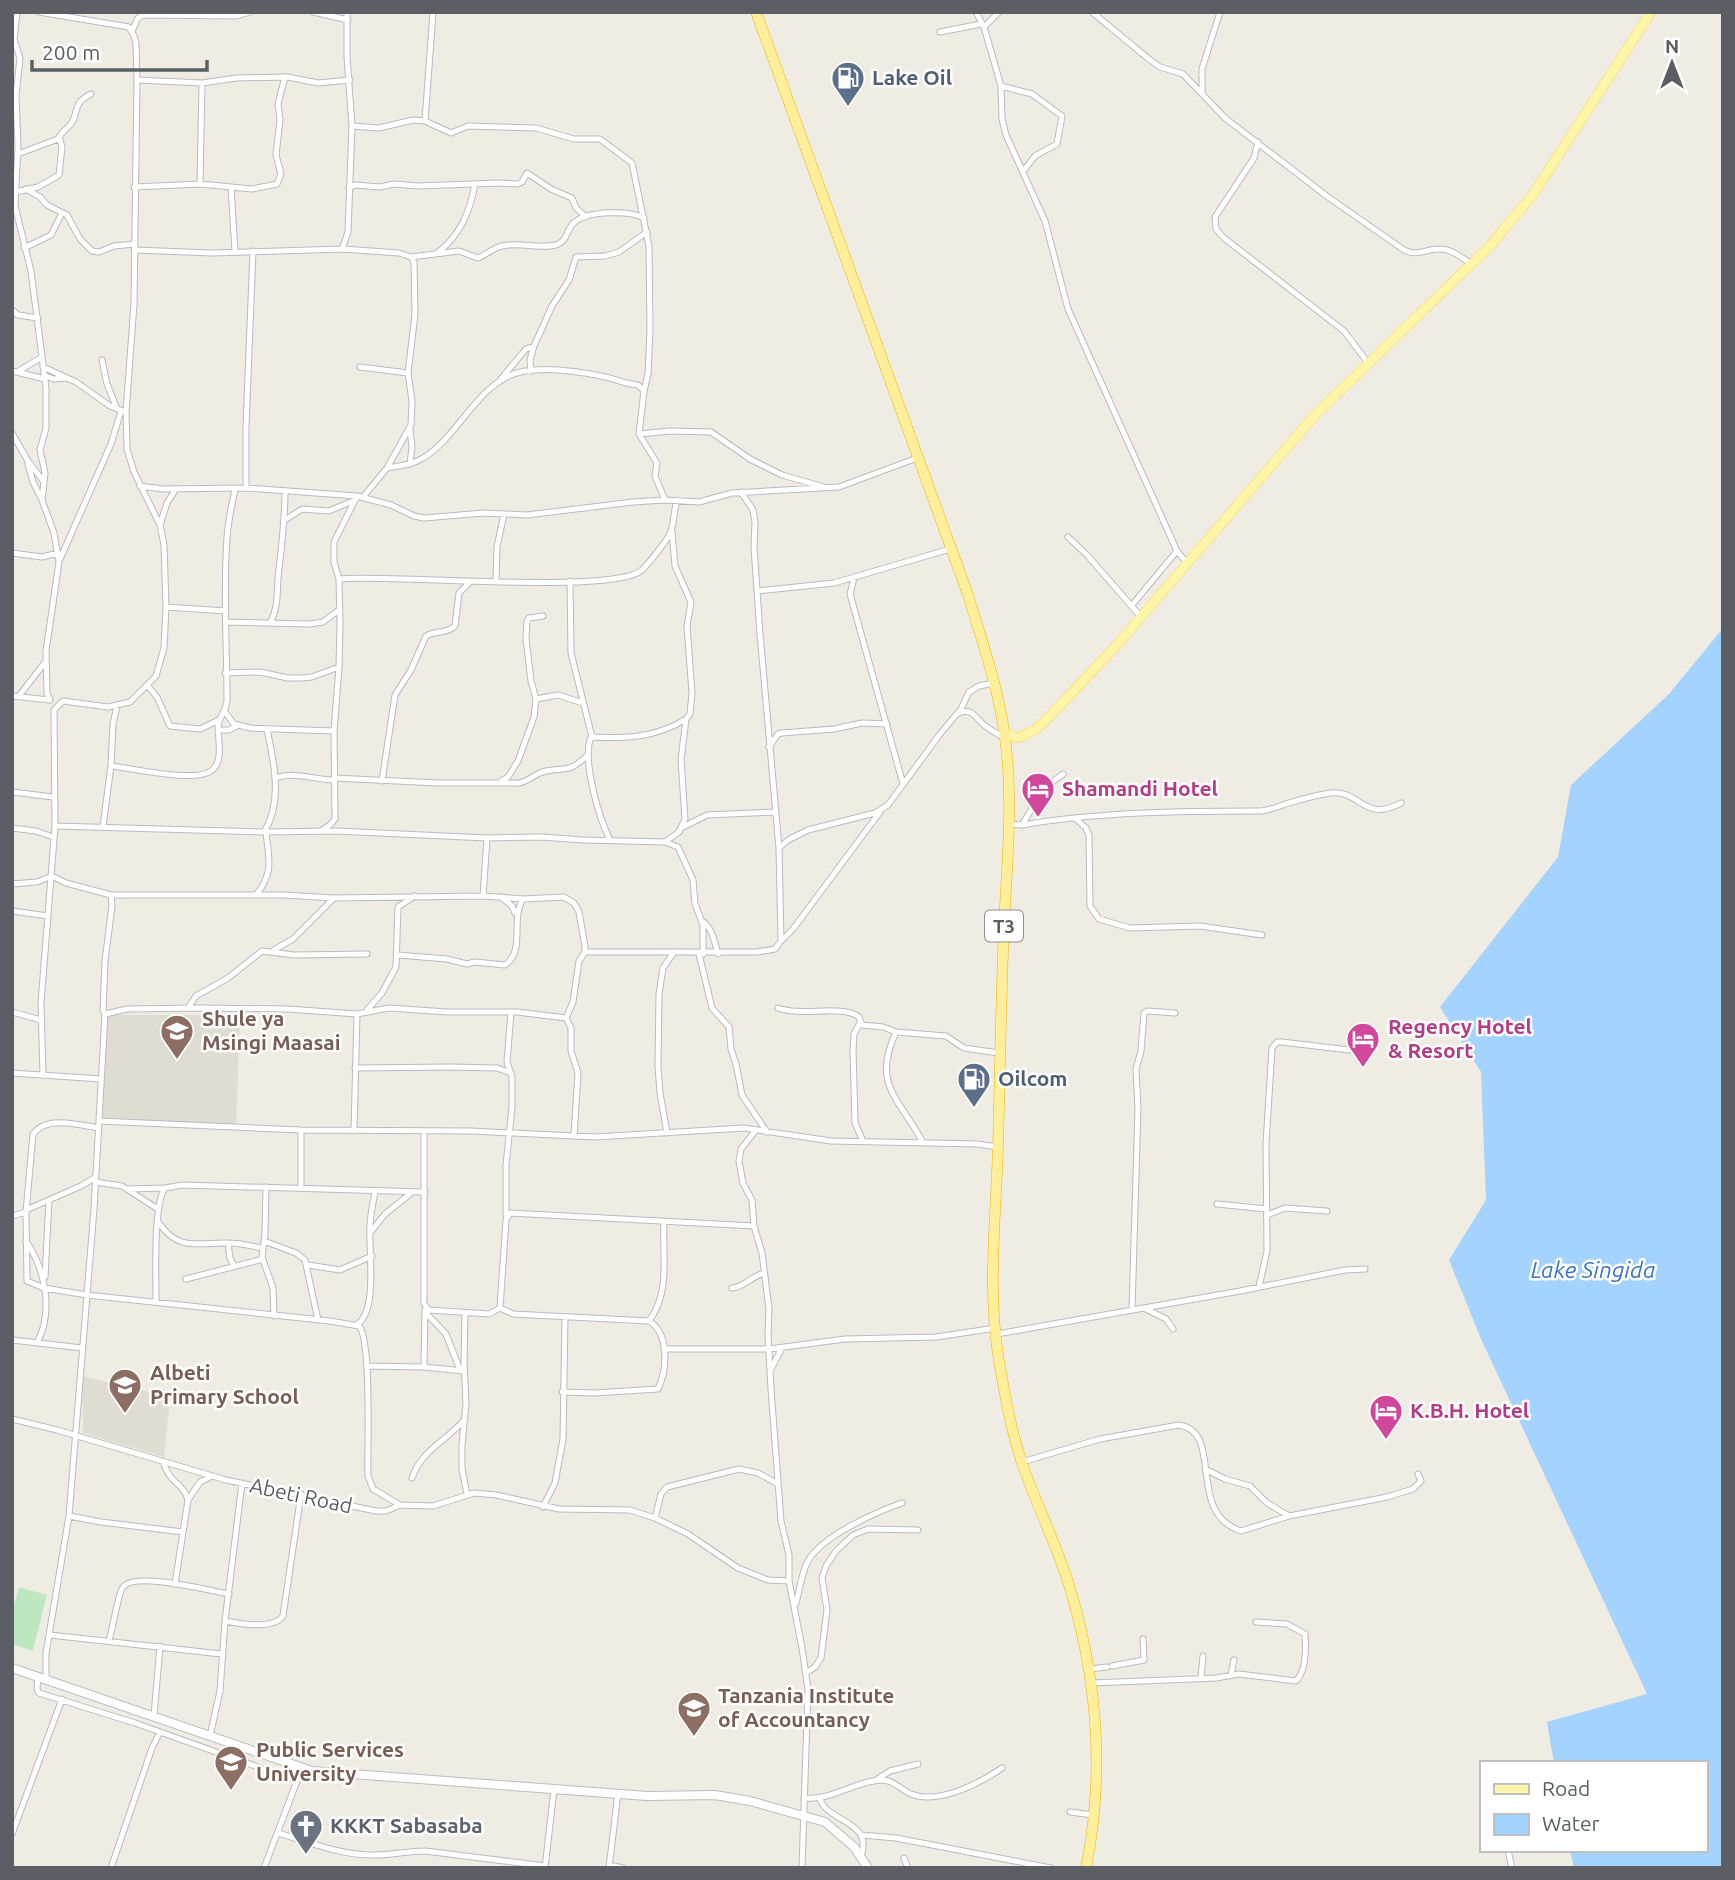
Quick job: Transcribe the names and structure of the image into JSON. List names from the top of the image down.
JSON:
{
  "streets": {
    "highway": ["T3"],
    "street": ["Abeti Road"]
  },
  "water": ["Lake Singida"],
  "places": {
    "fuel station": ["Lake Oil", "Oilcom"],
    "hotel": ["Shamandi Hotel", "Regency Hotel & Resort", "K.B.H. Hotel"],
    "school or university": [
      "Shule ya Msingi Maasai",
      "Albeti Primary School",
      "Tanzania Institute of Accountancy",
      "Public Services University"
    ],
    "church": ["KKKT Sabasaba"]
  },
  "legend": ["Road", "Water"],
  "scale_bar": "200 m",
  "north": "top"
}
